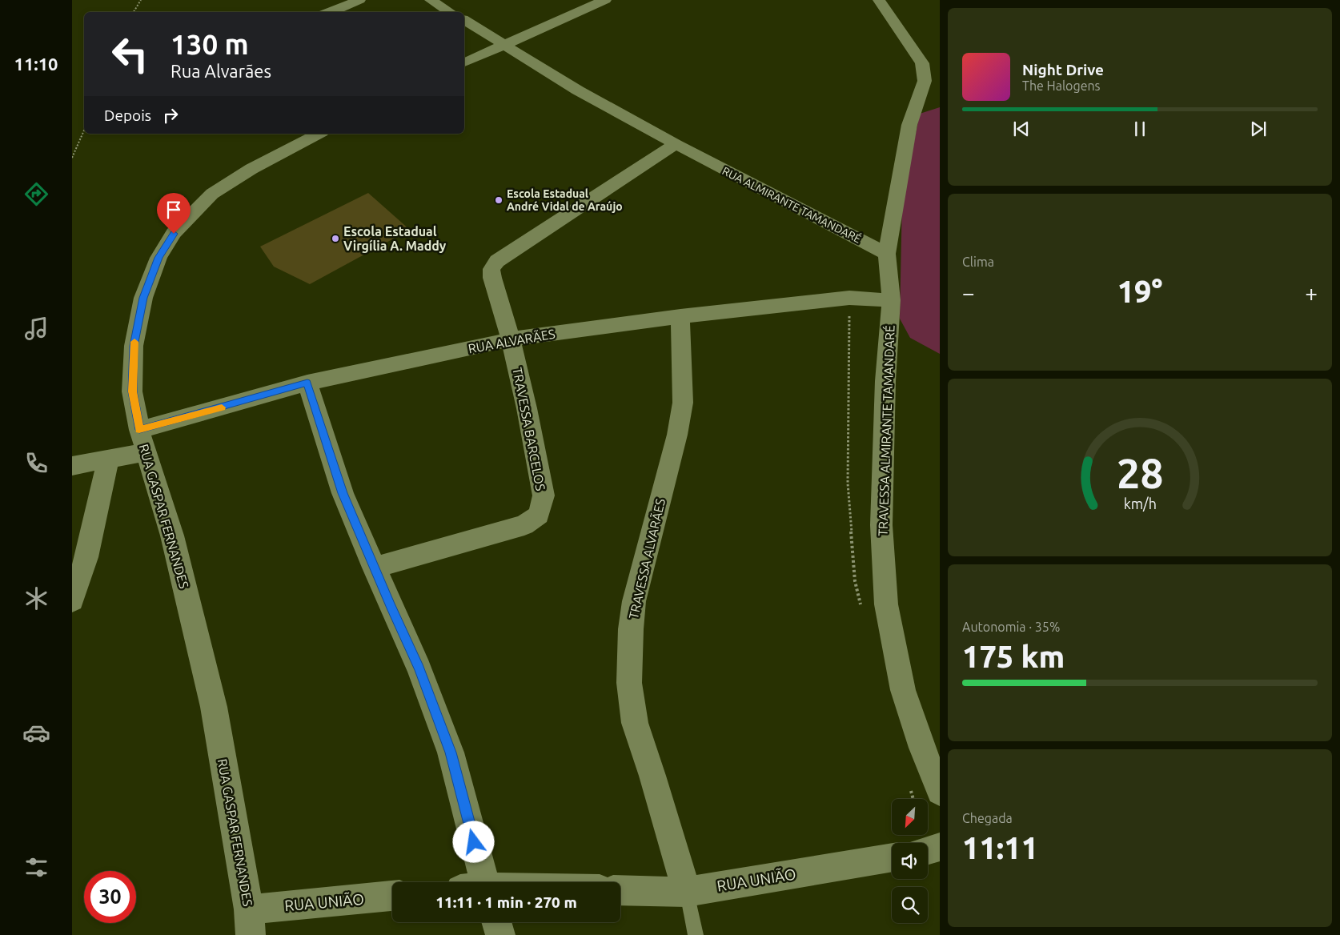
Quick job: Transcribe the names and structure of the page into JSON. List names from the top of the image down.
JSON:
{
  "streets": {
    "street": [
      "RUA ALMIRANTE TAMANDARÉ",
      "RUA ALVARÃES",
      "TRAVESSA BARCELOS",
      "TRAVESSA ALMIRANTE TAMANDARÉ",
      "RUA GASPAR FERNANDES",
      "TRAVESSA ALVARÃES",
      "RUA UNIÃO"
    ]
  },
  "crossings": [
    ["RUA ALMIRANTE TAMANDARÉ", "TRAVESSA BARCELOS"],
    ["RUA ALMIRANTE TAMANDARÉ", "TRAVESSA ALMIRANTE TAMANDARÉ"],
    ["RUA ALVARÃES", "TRAVESSA BARCELOS"],
    ["RUA ALVARÃES", "TRAVESSA ALMIRANTE TAMANDARÉ"],
    ["RUA ALVARÃES", "RUA GASPAR FERNANDES"],
    ["RUA ALVARÃES", "TRAVESSA ALVARÃES"],
    ["RUA GASPAR FERNANDES", "RUA UNIÃO"],
    ["TRAVESSA ALVARÃES", "RUA UNIÃO"]
  ],
  "places": ["Escola Estadual André Vidal de Araújo", "Escola Estadual Virgília A. Maddy"],
  "north": "bottom left",
  "page": {
    "tabs": "11:10",
    "turn": ["130 m", "Rua Alvarães"],
    "song": ["Night Drive", "The Halogens"],
    "then": "Depois",
    "tile": [
      "Clima",
      ["Autonomia · 35%", "175 km"],
      ["Chegada", "11:11"]
    ],
    "heat": ["−", "19°", "+"],
    "limit": "30",
    "trip": "11:11 · 1 min · 270 m",
    "gauge": ["28", "km/h"]
  }
}
